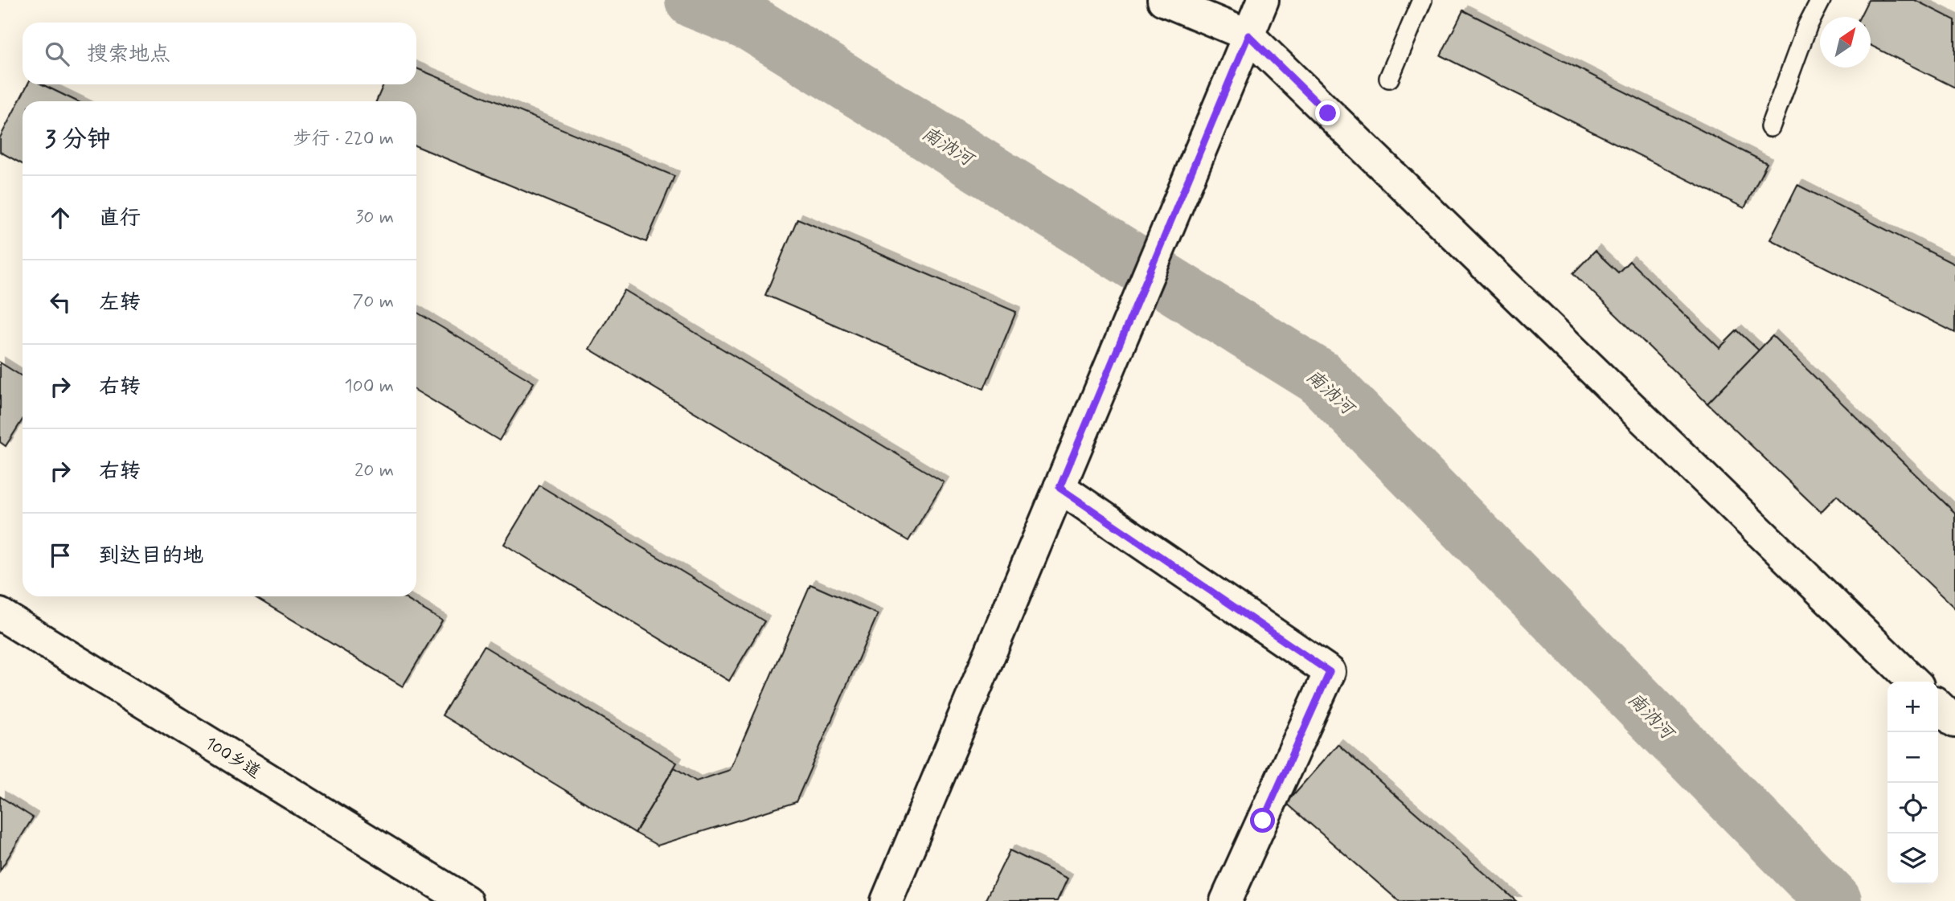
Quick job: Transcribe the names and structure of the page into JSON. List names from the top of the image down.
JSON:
{
  "streets": {
    "street": ["100乡道"]
  },
  "water": ["南汭河"],
  "north": "top right",
  "page": {
    "search": "搜索地点",
    "heading": ["3 分钟", "步行 · 220 m"],
    "list": [
      ["直行", "30 m"],
      ["左转", "70 m"],
      ["右转", "100 m"],
      ["右转", "20 m"],
      "到达目的地"
    ],
    "map_buttons": ["+", "−"]
  }
}
